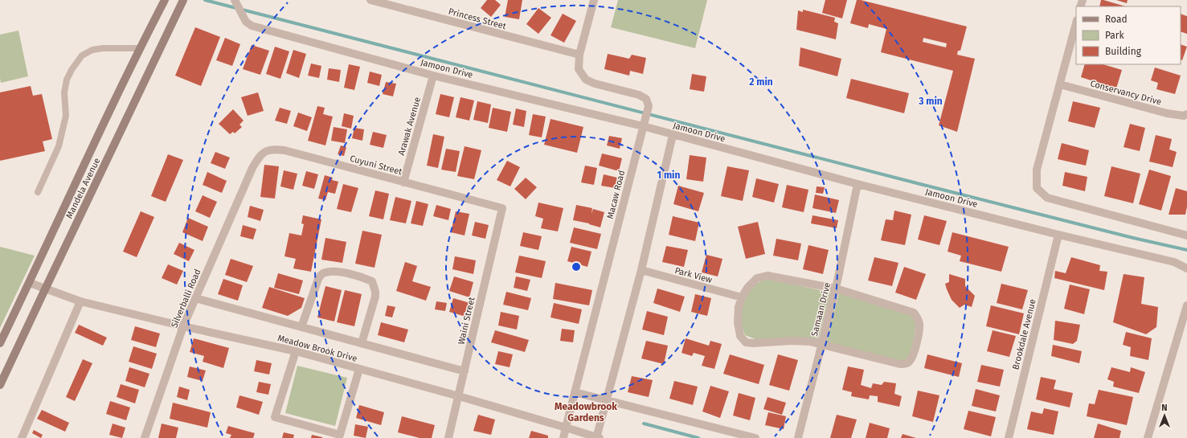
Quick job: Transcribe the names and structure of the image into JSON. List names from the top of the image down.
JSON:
{
  "streets": {
    "main road": ["Mandela Avenue"],
    "street": [
      "Princess Street",
      "Jamoon Drive",
      "Conservancy Drive",
      "Arawak Avenue",
      "Cuyuni Street",
      "Macaw Road",
      "Park View",
      "Silverballi Road",
      "Samaan Drive",
      "Waini Street",
      "Brookdale Avenue",
      "Meadow Brook Drive"
    ]
  },
  "crossings": [
    ["Princess Street", "Macaw Road"],
    ["Jamoon Drive", "Arawak Avenue"],
    ["Jamoon Drive", "Macaw Road"],
    ["Jamoon Drive", "Samaan Drive"],
    ["Jamoon Drive", "Brookdale Avenue"],
    ["Arawak Avenue", "Cuyuni Street"],
    ["Cuyuni Street", "Silverballi Road"],
    ["Cuyuni Street", "Waini Street"],
    ["Mandela Avenue", "Meadow Brook Drive"],
    ["Macaw Road", "Meadow Brook Drive"],
    ["Silverballi Road", "Meadow Brook Drive"],
    ["Waini Street", "Meadow Brook Drive"]
  ],
  "districts": ["Meadowbrook Gardens"],
  "legend": ["Road", "Park", "Building"],
  "north": "top",
  "rings": ["2 min", "3 min", "1 min"]
}
